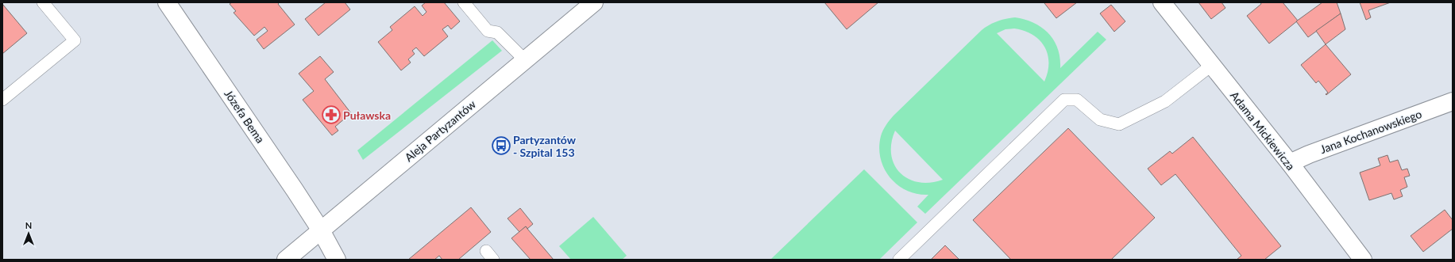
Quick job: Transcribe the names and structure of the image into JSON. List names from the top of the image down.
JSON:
{
  "streets": {
    "street": [
      "Józefa Bema",
      "Aleja Partyzantów",
      "Adama Mickiewicza",
      "Jana Kochanowskiego"
    ]
  },
  "crossings": [
    ["Józefa Bema", "Aleja Partyzantów"],
    ["Adama Mickiewicza", "Jana Kochanowskiego"]
  ],
  "places": {
    "pharmacy": ["Puławska"],
    "bus stop": ["Partyzantów - Szpital 153"]
  },
  "north": "top"
}
